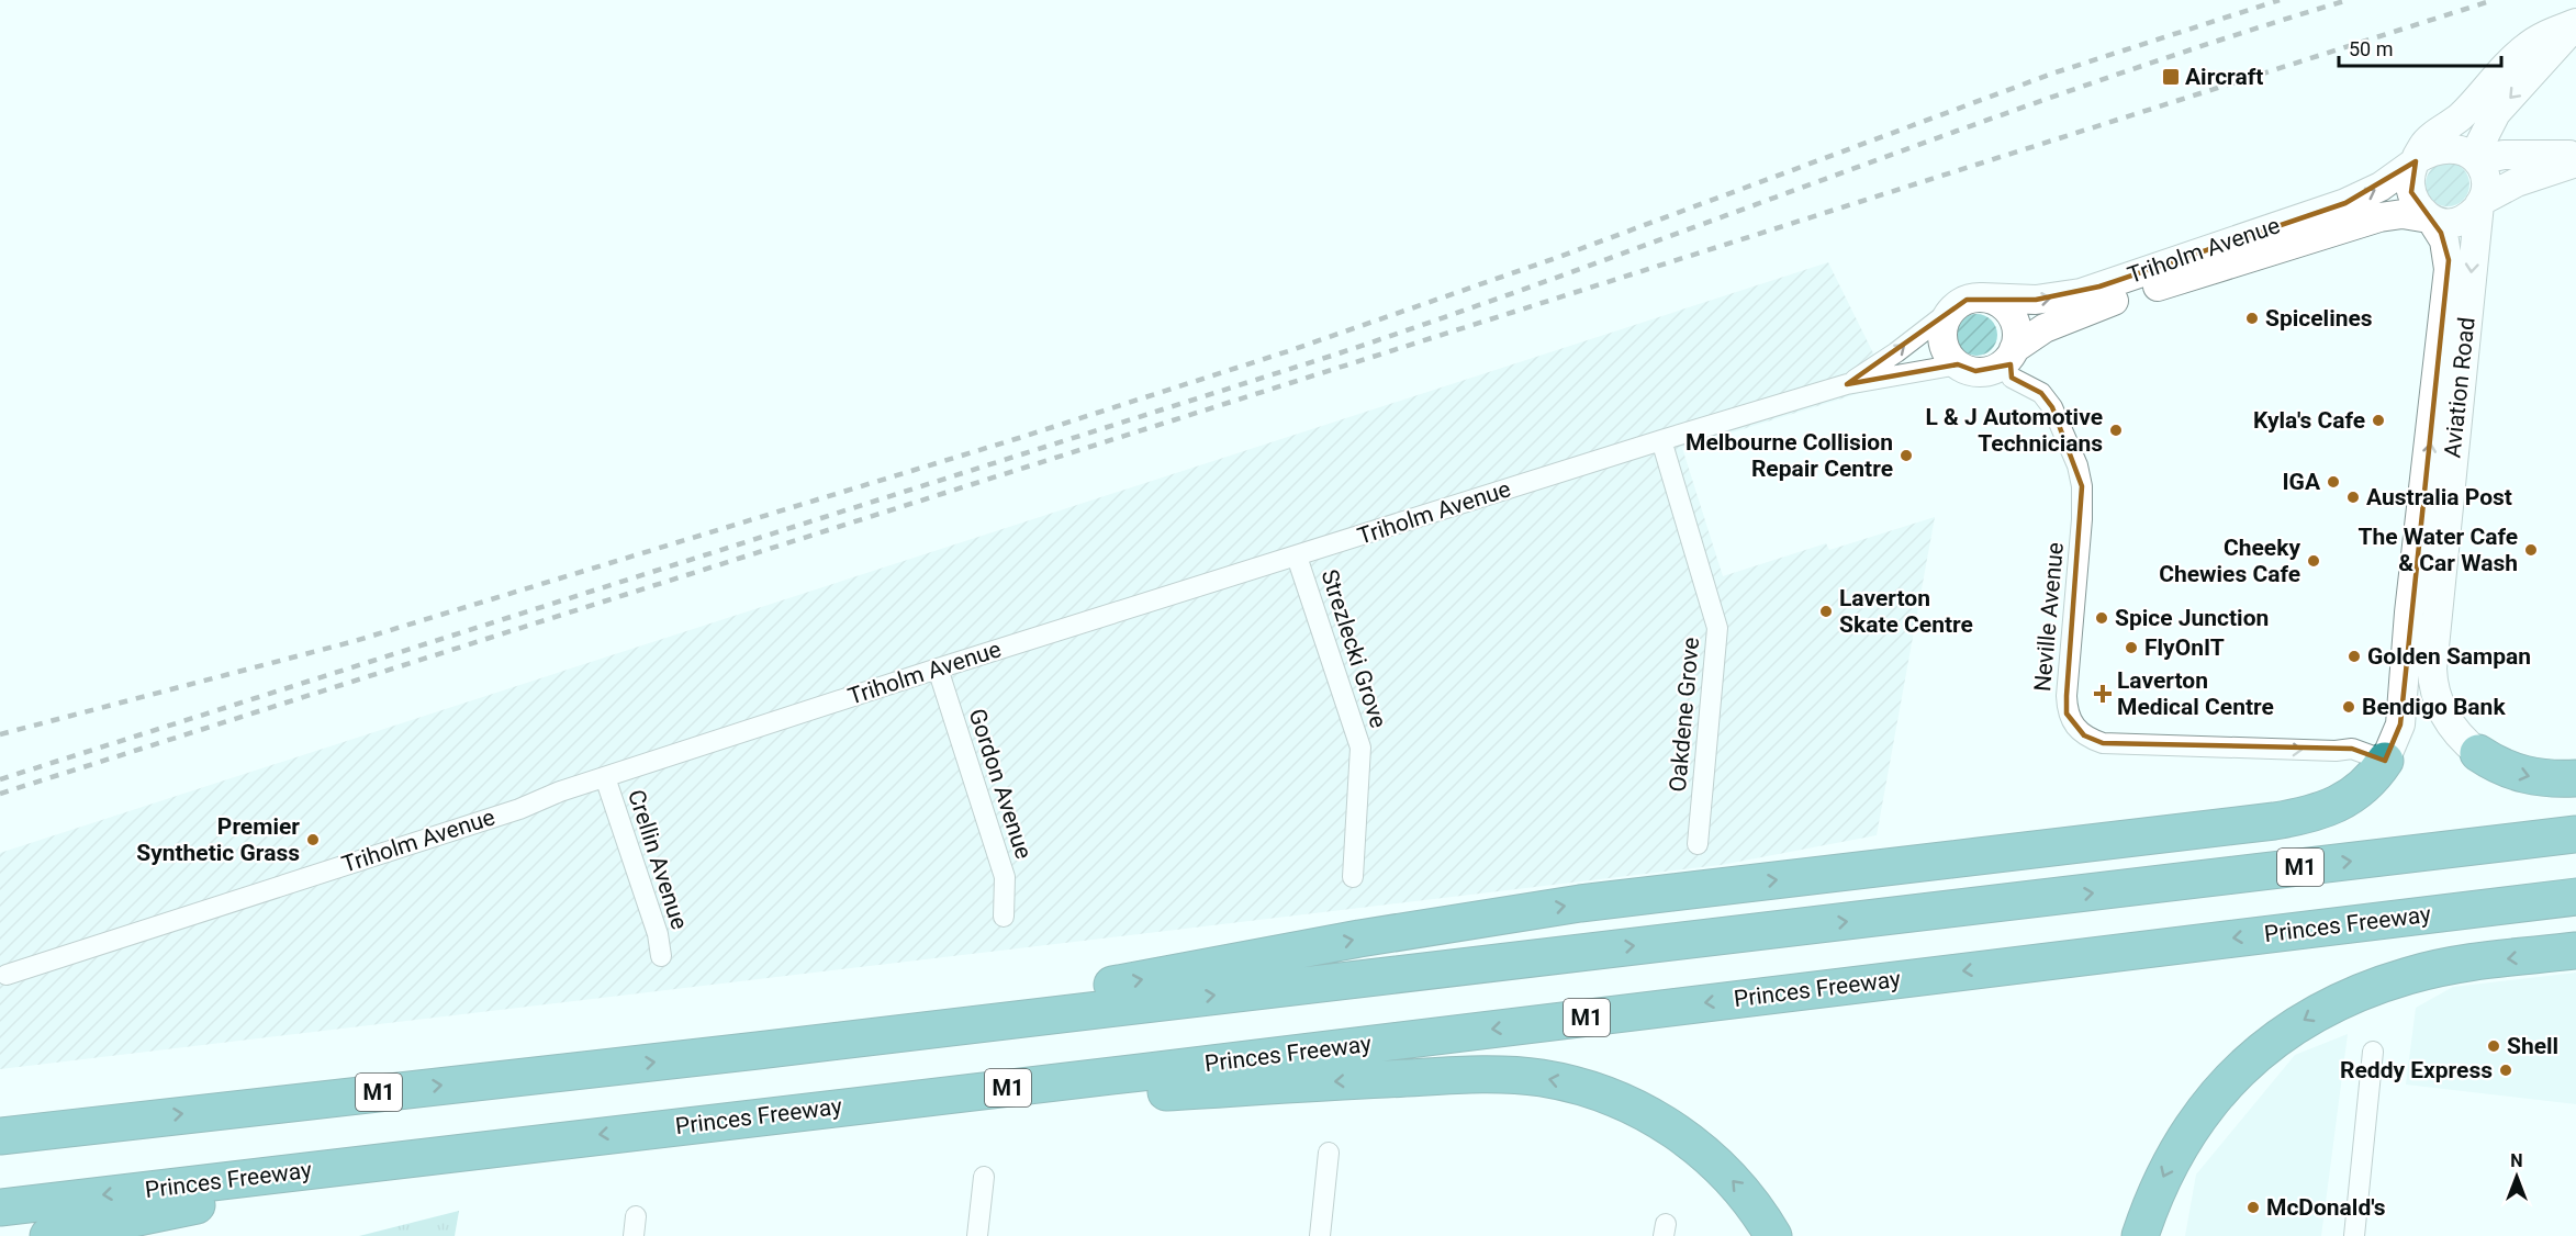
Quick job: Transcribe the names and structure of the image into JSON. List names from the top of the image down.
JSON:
{
  "streets": {
    "highway": ["M1", "Princes Freeway"],
    "street": [
      "Triholm Avenue",
      "Aviation Road",
      "Neville Avenue",
      "Strezlecki Grove",
      "Oakdene Grove",
      "Gordon Avenue",
      "Crellin Avenue"
    ]
  },
  "crossings": [
    ["Triholm Avenue", "Aviation Road"],
    ["Triholm Avenue", "Neville Avenue"],
    ["Triholm Avenue", "Strezlecki Grove"],
    ["Triholm Avenue", "Oakdene Grove"],
    ["Triholm Avenue", "Gordon Avenue"],
    ["Triholm Avenue", "Crellin Avenue"],
    ["Aviation Road", "Neville Avenue"]
  ],
  "places": {
    "transit": ["Aircraft"],
    "other": [
      "Spicelines",
      "Kyla's Cafe",
      "L & J Automotive Technicians",
      "Melbourne Collision Repair Centre",
      "IGA",
      "Australia Post",
      "The Water Cafe & Car Wash",
      "Cheeky Chewies Cafe",
      "Laverton Skate Centre",
      "Spice Junction",
      "FlyOnIT",
      "Golden Sampan",
      "Bendigo Bank",
      "Premier Synthetic Grass",
      "Shell",
      "Reddy Express",
      "McDonald's"
    ],
    "health": ["Laverton Medical Centre"]
  },
  "scale_bar": "50 m",
  "north": "top"
}
